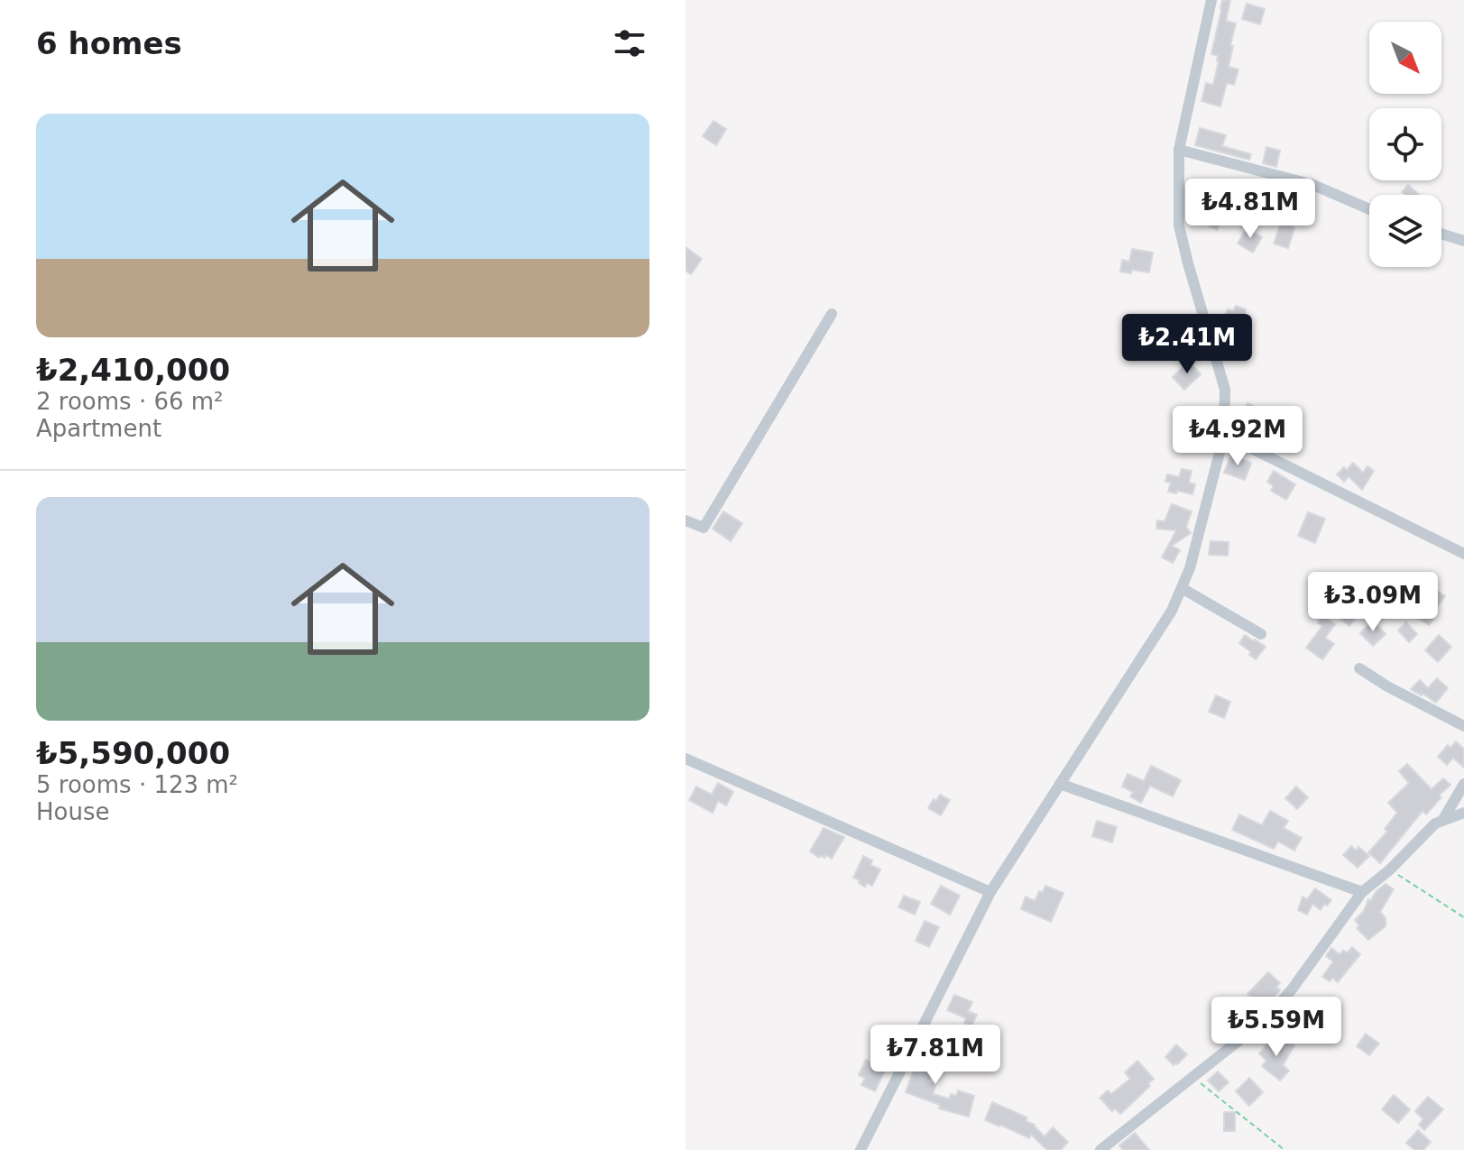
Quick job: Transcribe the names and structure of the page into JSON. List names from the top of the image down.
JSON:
{
  "north": "bottom right",
  "page": {
    "heading": "6 homes",
    "list": [
      {
        "name": "₺2,410,000",
        "note": "2 rooms · 66 m² · Apartment"
      },
      {
        "name": "₺5,590,000",
        "note": "5 rooms · 123 m² · House"
      }
    ],
    "price": [
      "₺4.81M",
      "₺2.41M",
      "₺4.92M",
      "₺3.09M",
      "₺5.59M",
      "₺7.81M"
    ]
  }
}
